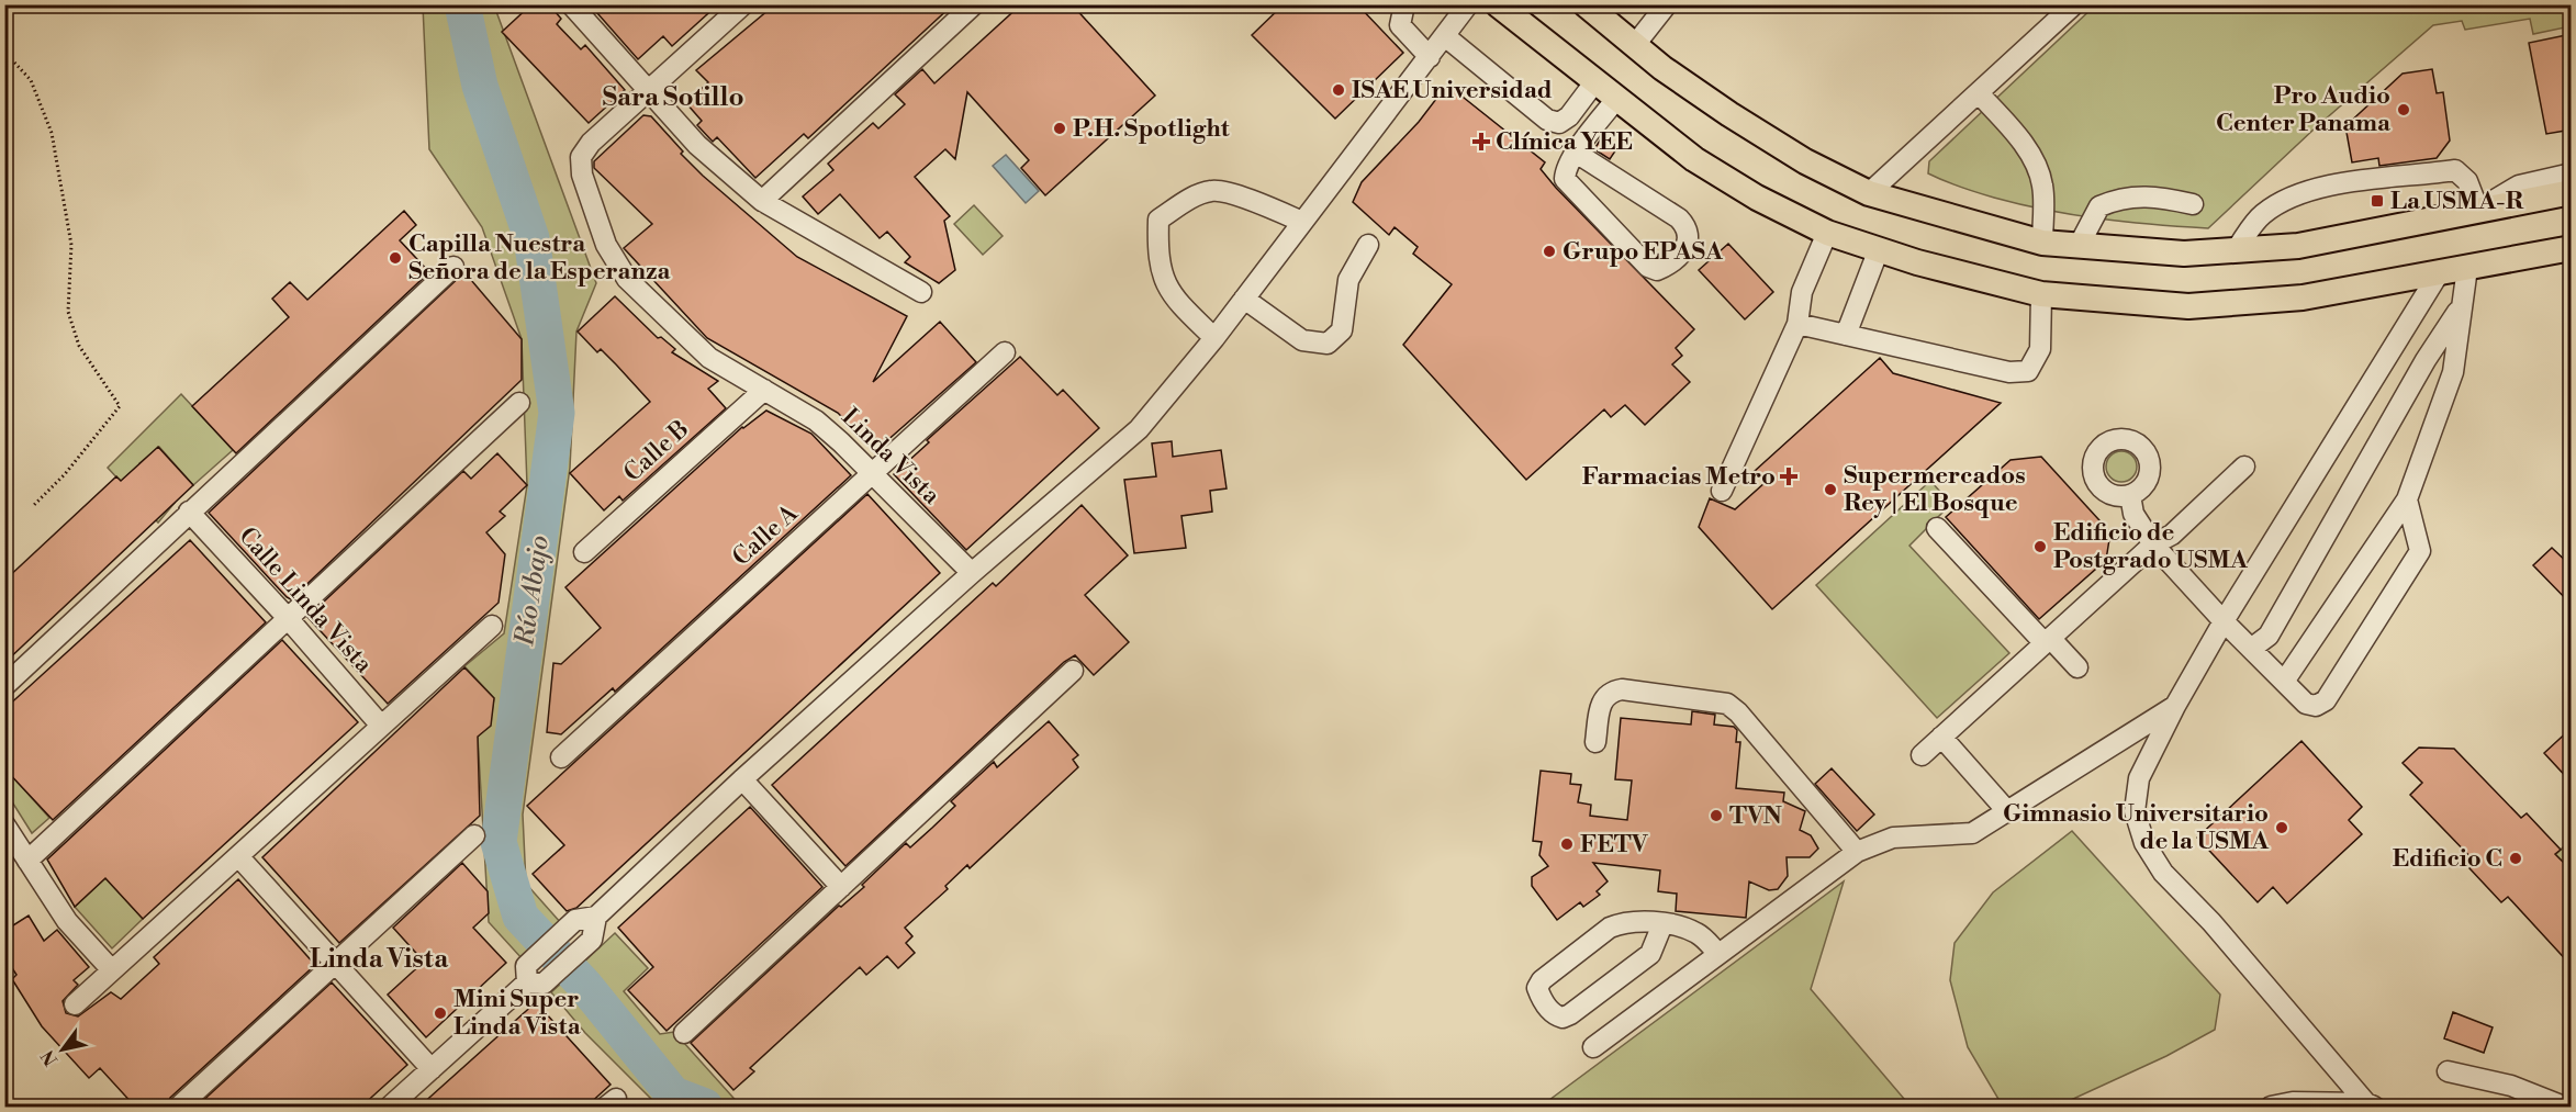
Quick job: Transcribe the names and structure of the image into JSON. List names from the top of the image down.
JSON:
{
  "streets": {
    "street": [
      "Calle B",
      "Linda Vista",
      "Calle A",
      "Calle Linda Vista"
    ]
  },
  "crossings": [
    ["Calle B", "Linda Vista"],
    ["Linda Vista", "Calle A"]
  ],
  "districts": ["Sara Sotillo", "Linda Vista"],
  "water": ["Río Abajo"],
  "places": {
    "other": [
      "ISAE Universidad",
      "Pro Audio Center Panama",
      "P.H. Spotlight",
      "Grupo EPASA",
      "Capilla Nuestra Señora de la Esperanza",
      "Supermercados Rey | El Bosque",
      "Edificio de Postgrado USMA",
      "TVN",
      "Gimnasio Universitario de la USMA",
      "FETV",
      "Edificio C",
      "Mini Super Linda Vista"
    ],
    "health": ["Clínica YEE", "Farmacias Metro"],
    "transit": ["La USMA-R"]
  },
  "north": "bottom left"
}
